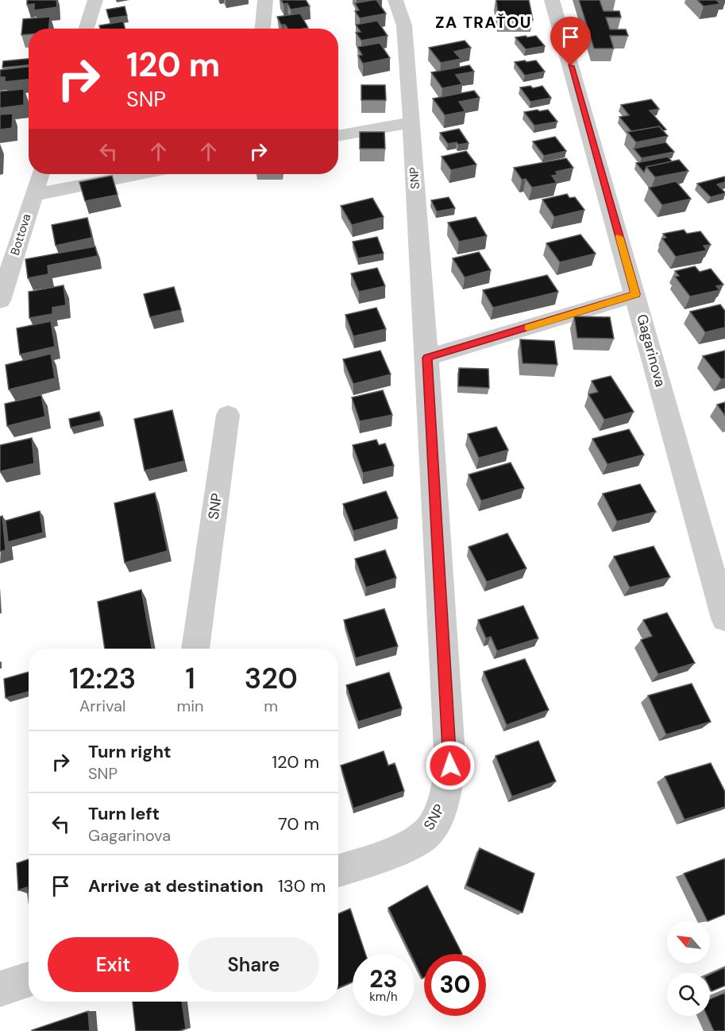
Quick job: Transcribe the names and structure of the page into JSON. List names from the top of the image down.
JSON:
{
  "streets": {
    "street": ["SNP", "Bottova", "Gagarinova"]
  },
  "districts": ["ZA TRAŤOU"],
  "north": "top left",
  "page": {
    "turn": ["120 m", "SNP"],
    "eta": [
      "12:23",
      "Arrival",
      "1",
      "min",
      "320",
      "m"
    ],
    "list": [
      {
        "name": "Turn right",
        "note": "SNP",
        "value": "120 m"
      },
      {
        "name": "Turn left",
        "note": "Gagarinova",
        "value": "70 m"
      },
      {
        "name": "Arrive at destination",
        "value": "130 m"
      }
    ],
    "buttons": ["Exit", "Share"],
    "speed": "23 km/h",
    "limit": "30"
  }
}
